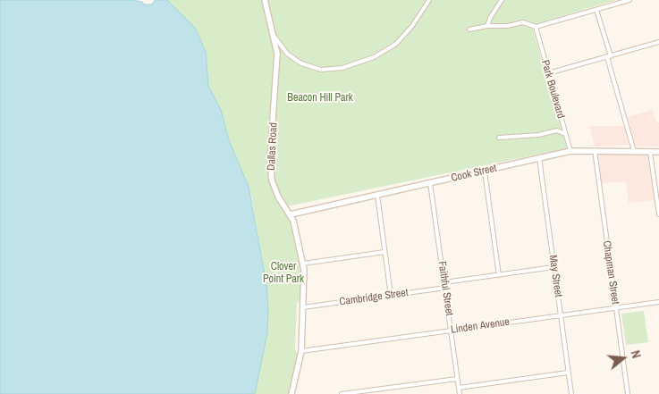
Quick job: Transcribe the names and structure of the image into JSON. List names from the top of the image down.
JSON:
{
  "streets": {
    "main road": ["Dallas Road", "Cook Street"],
    "street": [
      "Park Boulevard",
      "Chapman Street",
      "May Street",
      "Faithful Street",
      "Cambridge Street",
      "Linden Avenue"
    ]
  },
  "crossings": [
    ["Park Boulevard", "Cook Street"],
    ["Dallas Road", "Cook Street"],
    ["Dallas Road", "Cambridge Street"],
    ["Dallas Road", "Linden Avenue"],
    ["Cook Street", "Chapman Street"],
    ["Cook Street", "May Street"],
    ["Cook Street", "Faithful Street"],
    ["Chapman Street", "Linden Avenue"],
    ["May Street", "Linden Avenue"],
    ["Faithful Street", "Cambridge Street"],
    ["Faithful Street", "Linden Avenue"]
  ],
  "parks": ["Beacon Hill Park", "Clover Point Park"],
  "north": "right"
}
